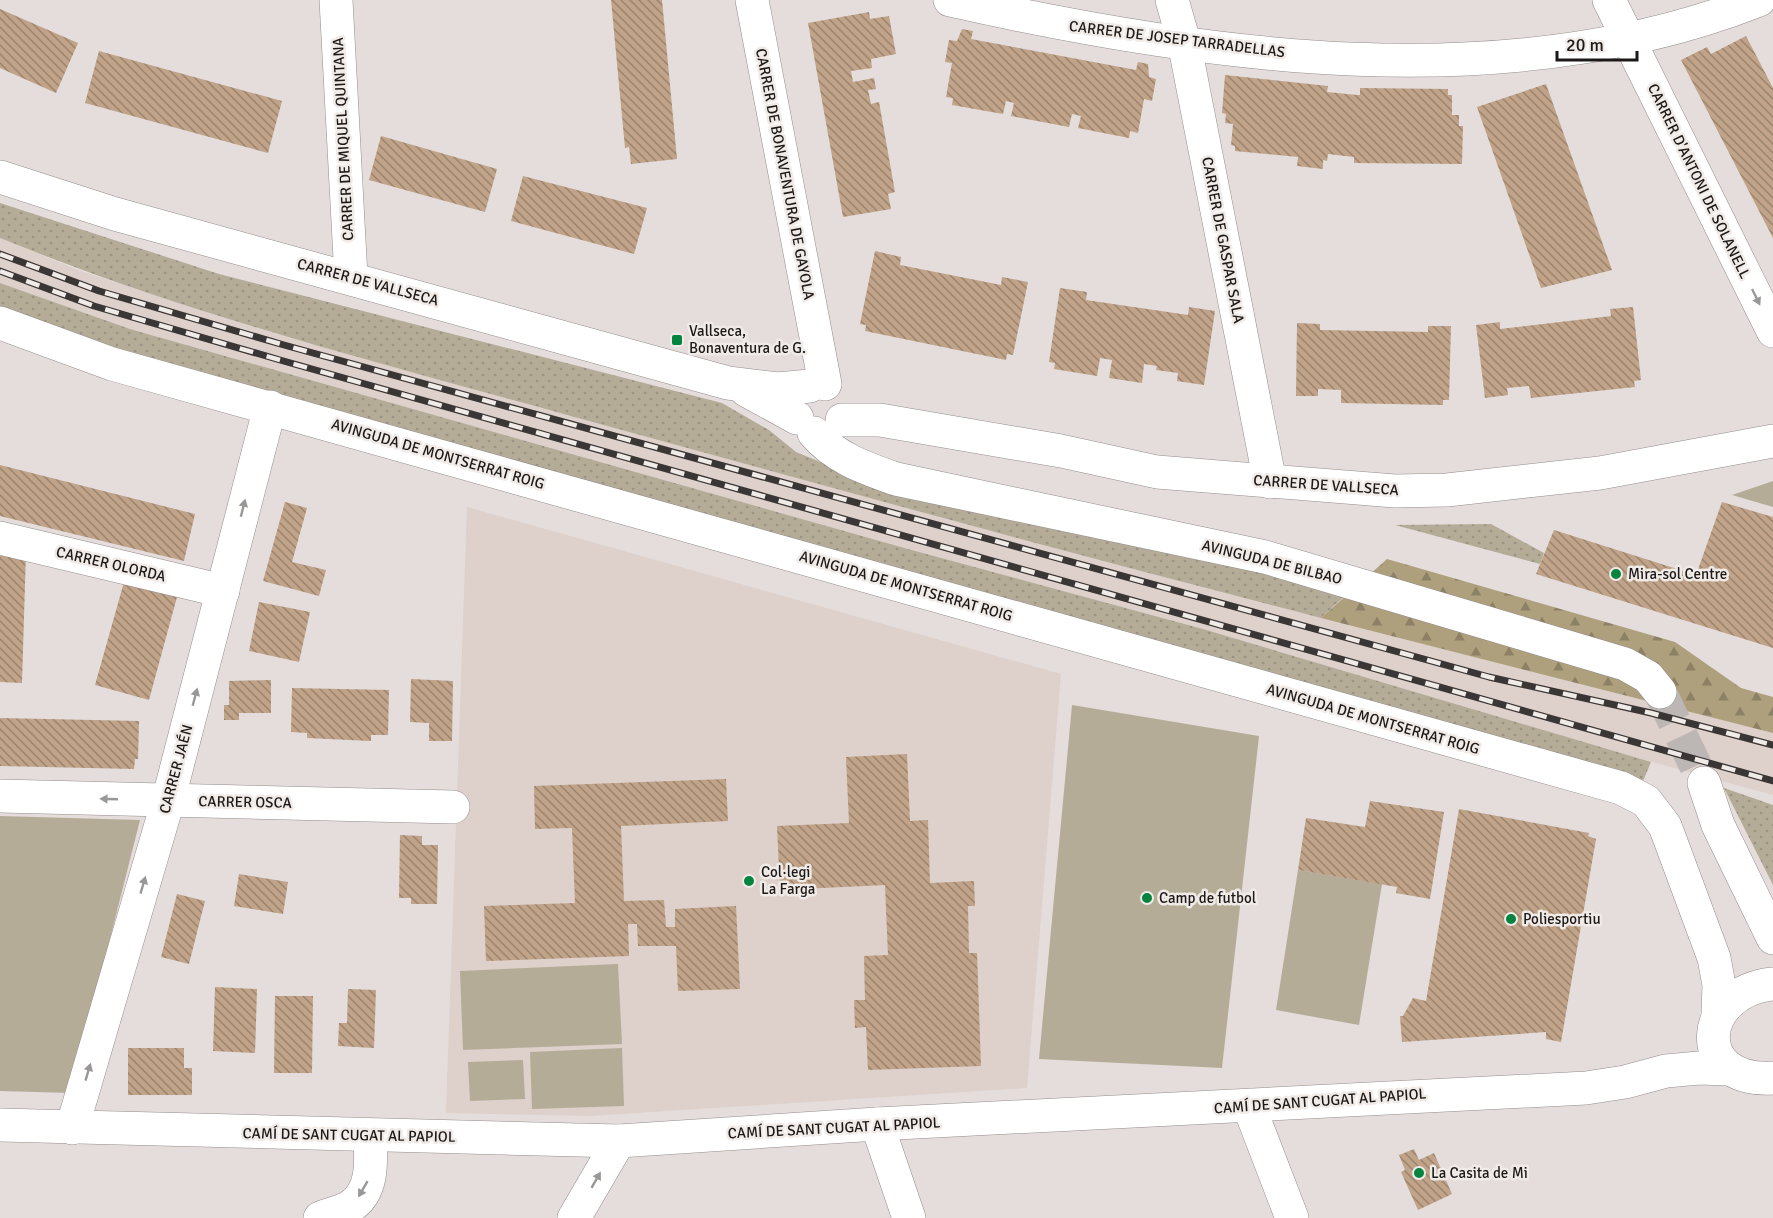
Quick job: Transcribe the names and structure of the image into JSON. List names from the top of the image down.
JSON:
{
  "streets": {
    "street": [
      "CARRER DE JOSEP TARRADELLAS",
      "CARRER DE MIQUEL QUINTANA",
      "CARRER DE BONAVENTURA DE GAYOLA",
      "CARRER D'ANTONI DE SOLANELL",
      "CARRER DE GASPAR SALA",
      "CARRER DE VALLSECA",
      "AVINGUDA DE MONTSERRAT ROIG",
      "AVINGUDA DE BILBAO",
      "CARRER OLORDA",
      "CARRER JAÉN",
      "CARRER OSCA",
      "CAMÍ DE SANT CUGAT AL PAPIOL"
    ]
  },
  "crossings": [
    ["CARRER DE JOSEP TARRADELLAS", "CARRER D'ANTONI DE SOLANELL"],
    ["CARRER DE JOSEP TARRADELLAS", "CARRER DE GASPAR SALA"],
    ["CARRER DE MIQUEL QUINTANA", "CARRER DE VALLSECA"],
    ["CARRER DE BONAVENTURA DE GAYOLA", "CARRER DE VALLSECA"],
    ["CARRER DE BONAVENTURA DE GAYOLA", "AVINGUDA DE BILBAO"],
    ["CARRER DE GASPAR SALA", "CARRER DE VALLSECA"],
    ["CARRER DE VALLSECA", "AVINGUDA DE BILBAO"],
    ["AVINGUDA DE MONTSERRAT ROIG", "CARRER JAÉN"],
    ["AVINGUDA DE MONTSERRAT ROIG", "CAMÍ DE SANT CUGAT AL PAPIOL"],
    ["CARRER OLORDA", "CARRER JAÉN"],
    ["CARRER JAÉN", "CARRER OSCA"],
    ["CARRER JAÉN", "CAMÍ DE SANT CUGAT AL PAPIOL"]
  ],
  "one_way": ["CARRER D'ANTONI DE SOLANELL", "CARRER JAÉN", "CARRER OSCA"],
  "places": {
    "transit": ["Vallseca, Bonaventura de G."],
    "other": [
      "Mira-sol Centre",
      "Col·legi La Farga",
      "Camp de futbol",
      "Poliesportiu",
      "La Casita de Mi"
    ]
  },
  "scale_bar": "20 m"
}
